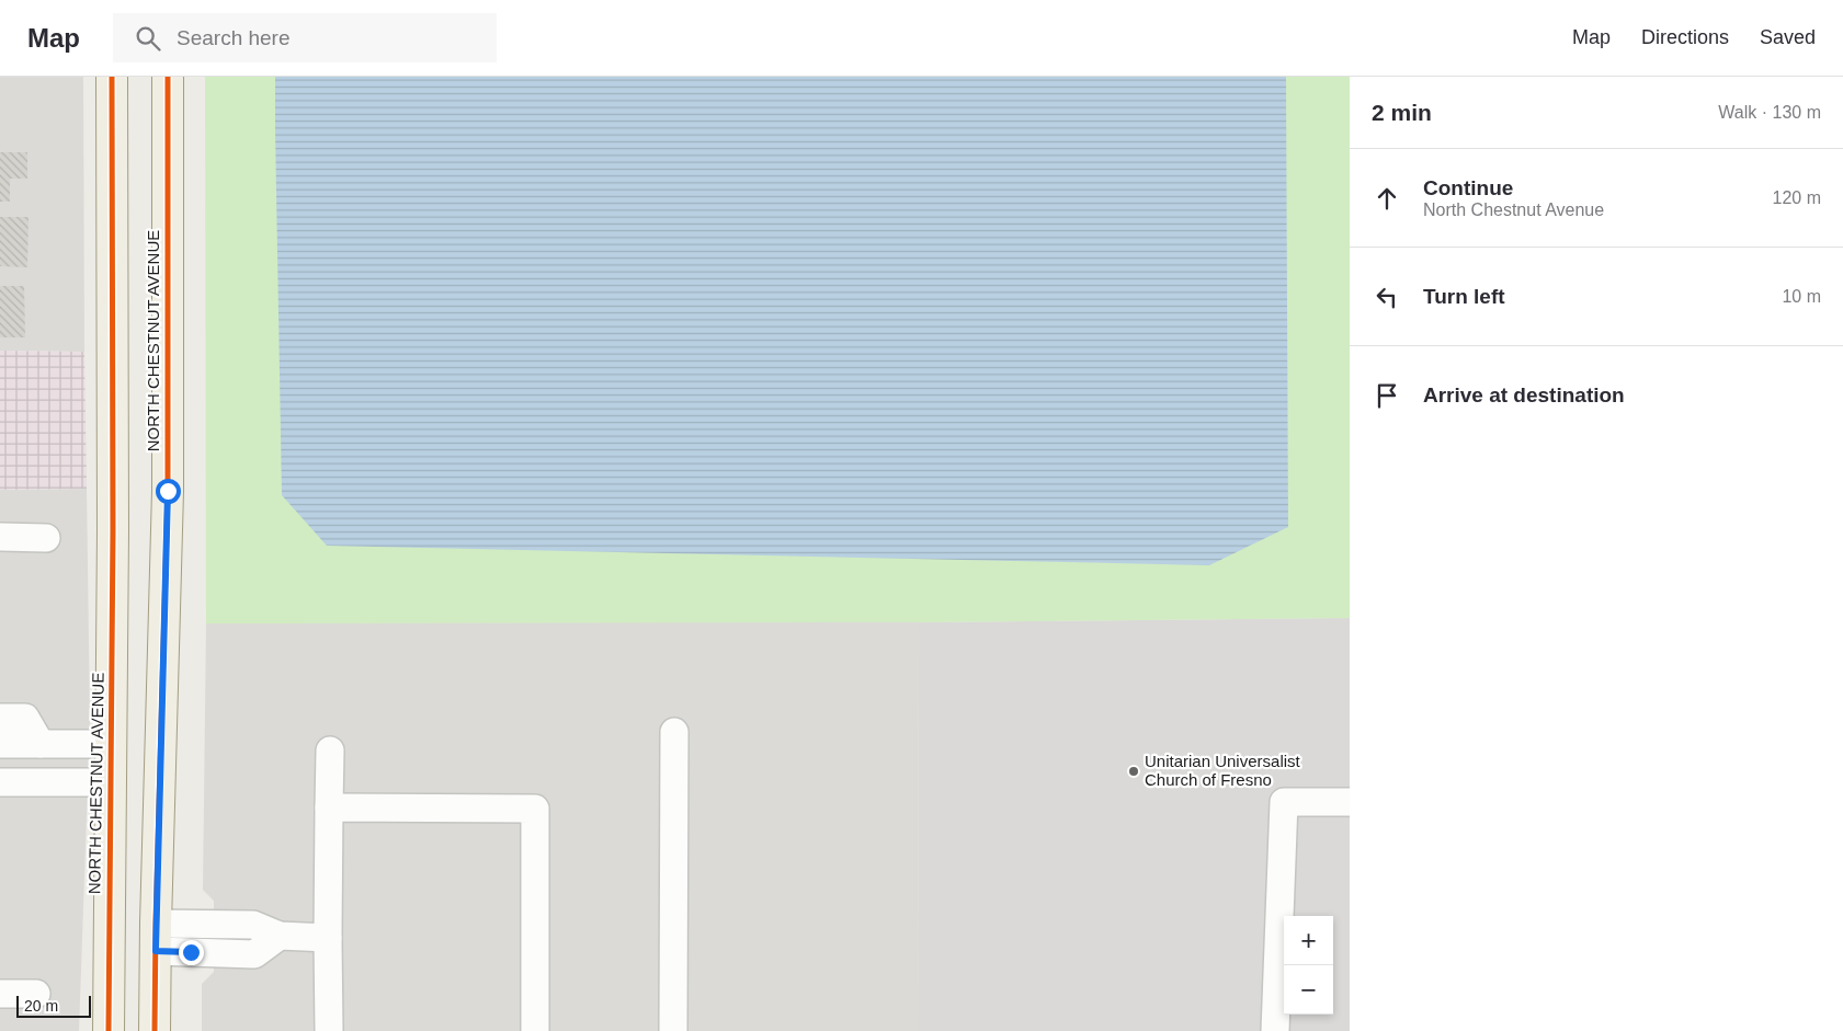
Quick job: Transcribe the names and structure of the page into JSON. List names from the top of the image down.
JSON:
{
  "streets": {
    "main road": ["NORTH CHESTNUT AVENUE"]
  },
  "places": ["Unitarian Universalist Church of Fresno"],
  "scale_bar": "20 m",
  "page": {
    "header": "Map",
    "search": "Search here",
    "nav": ["Map", "Directions", "Saved"],
    "heading": ["2 min", "Walk · 130 m"],
    "list": [
      ["Continue", "North Chestnut Avenue", "120 m"],
      ["Turn left", "10 m"],
      "Arrive at destination"
    ],
    "map_buttons": ["+", "−"],
    "scale": "20 m"
  }
}
